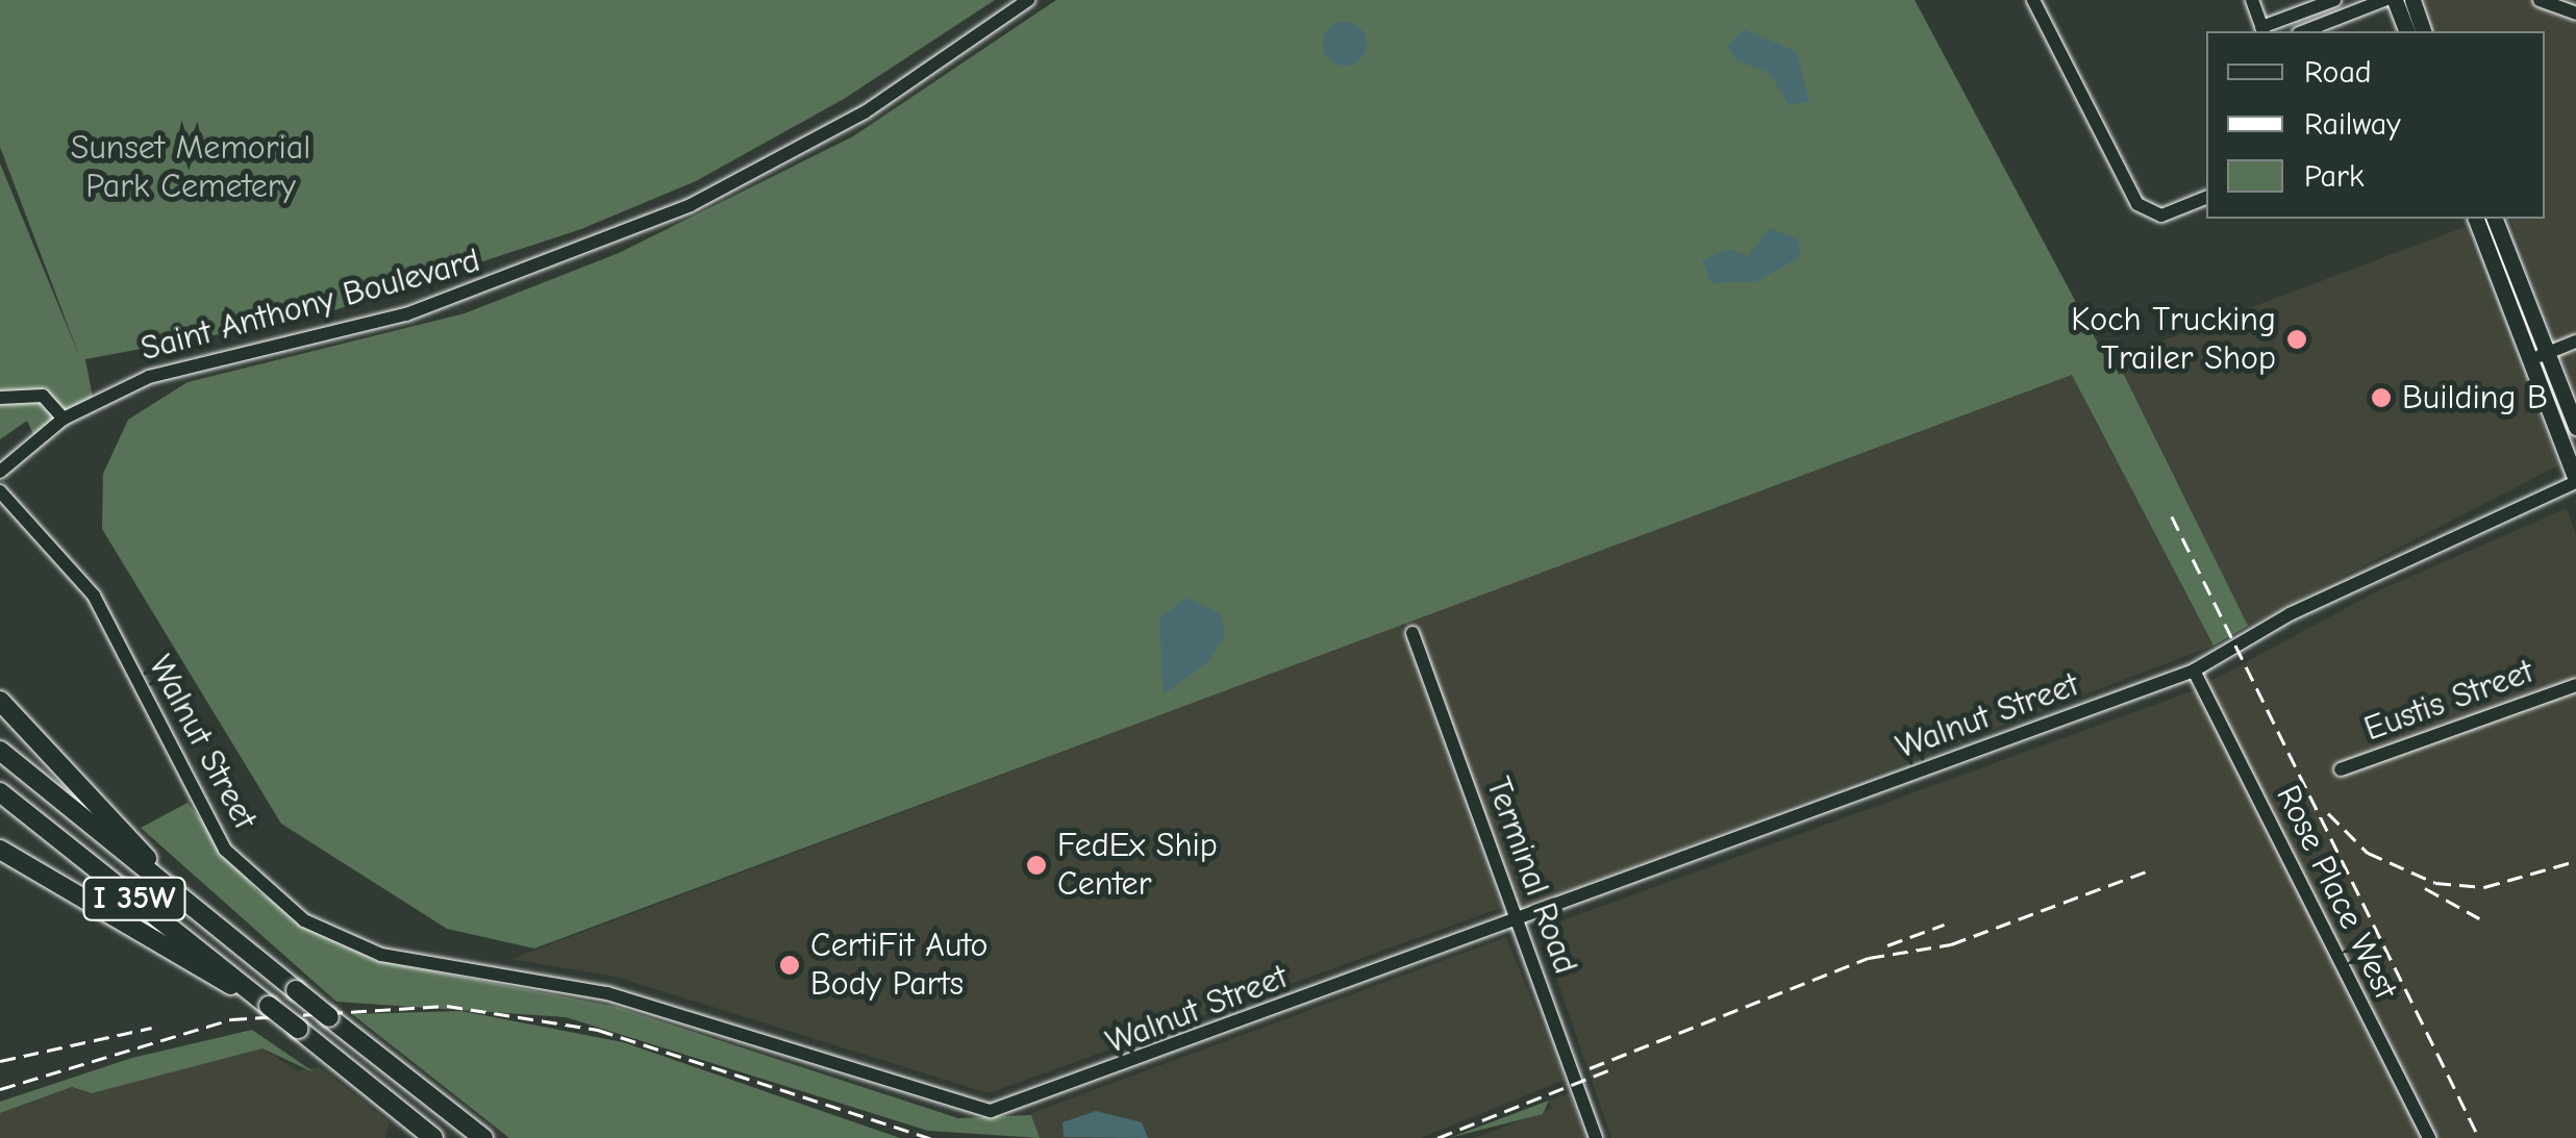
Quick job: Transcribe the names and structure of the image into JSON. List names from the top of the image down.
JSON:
{
  "streets": {
    "highway": ["I 35W"],
    "street": [
      "Saint Anthony Boulevard",
      "Eustis Street",
      "Walnut Street",
      "Terminal Road",
      "Rose Place West"
    ]
  },
  "crossings": [
    ["Walnut Street", "Terminal Road"],
    ["Walnut Street", "Rose Place West"]
  ],
  "parks": ["Sunset Memorial Park Cemetery"],
  "places": [
    "Koch Trucking Trailer Shop",
    "Building B",
    "FedEx Ship Center",
    "CertiFit Auto Body Parts"
  ],
  "legend": ["Road", "Railway", "Park"]
}
